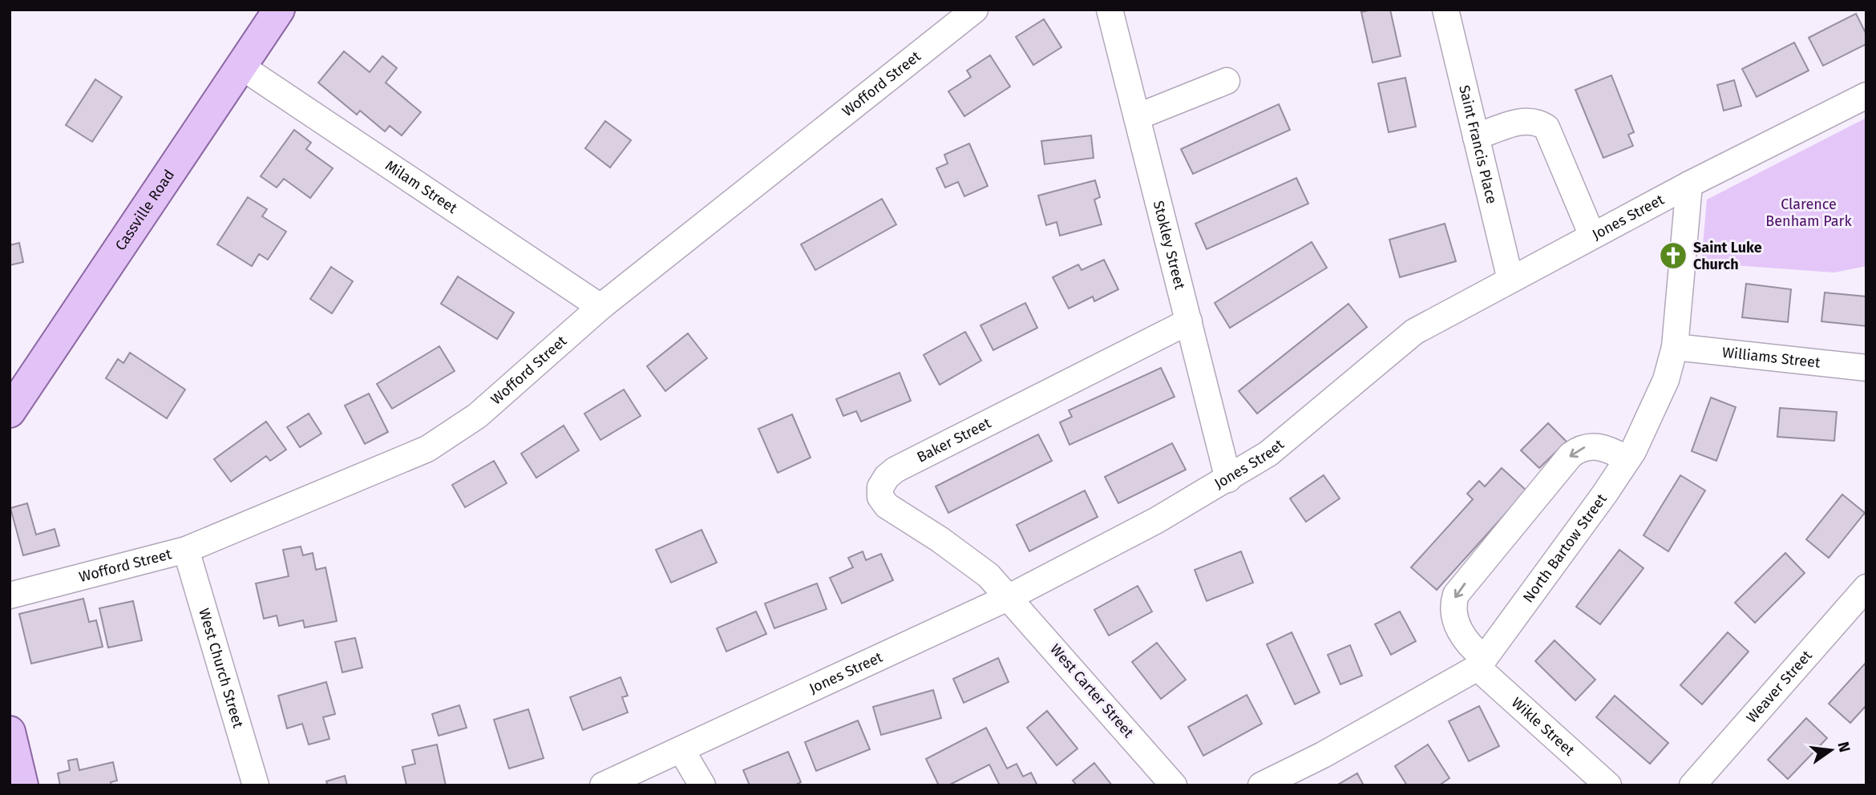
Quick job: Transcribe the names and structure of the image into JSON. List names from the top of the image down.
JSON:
{
  "streets": {
    "main road": ["Cassville Road"],
    "street": [
      "Wofford Street",
      "Saint Francis Place",
      "Milam Street",
      "Jones Street",
      "Stokley Street",
      "Williams Street",
      "Baker Street",
      "North Bartow Street",
      "West Church Street",
      "Weaver Street",
      "West Carter Street",
      "Wikle Street"
    ]
  },
  "crossings": [
    ["Wofford Street", "Milam Street"],
    ["Wofford Street", "West Church Street"],
    ["Saint Francis Place", "Jones Street"],
    ["Milam Street", "Cassville Road"],
    ["Jones Street", "Stokley Street"],
    ["Jones Street", "Baker Street"],
    ["Jones Street", "North Bartow Street"],
    ["Jones Street", "West Carter Street"],
    ["Stokley Street", "Baker Street"],
    ["Williams Street", "North Bartow Street"],
    ["Baker Street", "West Carter Street"],
    ["North Bartow Street", "Wikle Street"]
  ],
  "parks": ["Clarence Benham Park"],
  "places": {
    "church": ["Saint Luke Church"]
  },
  "north": "right"
}
